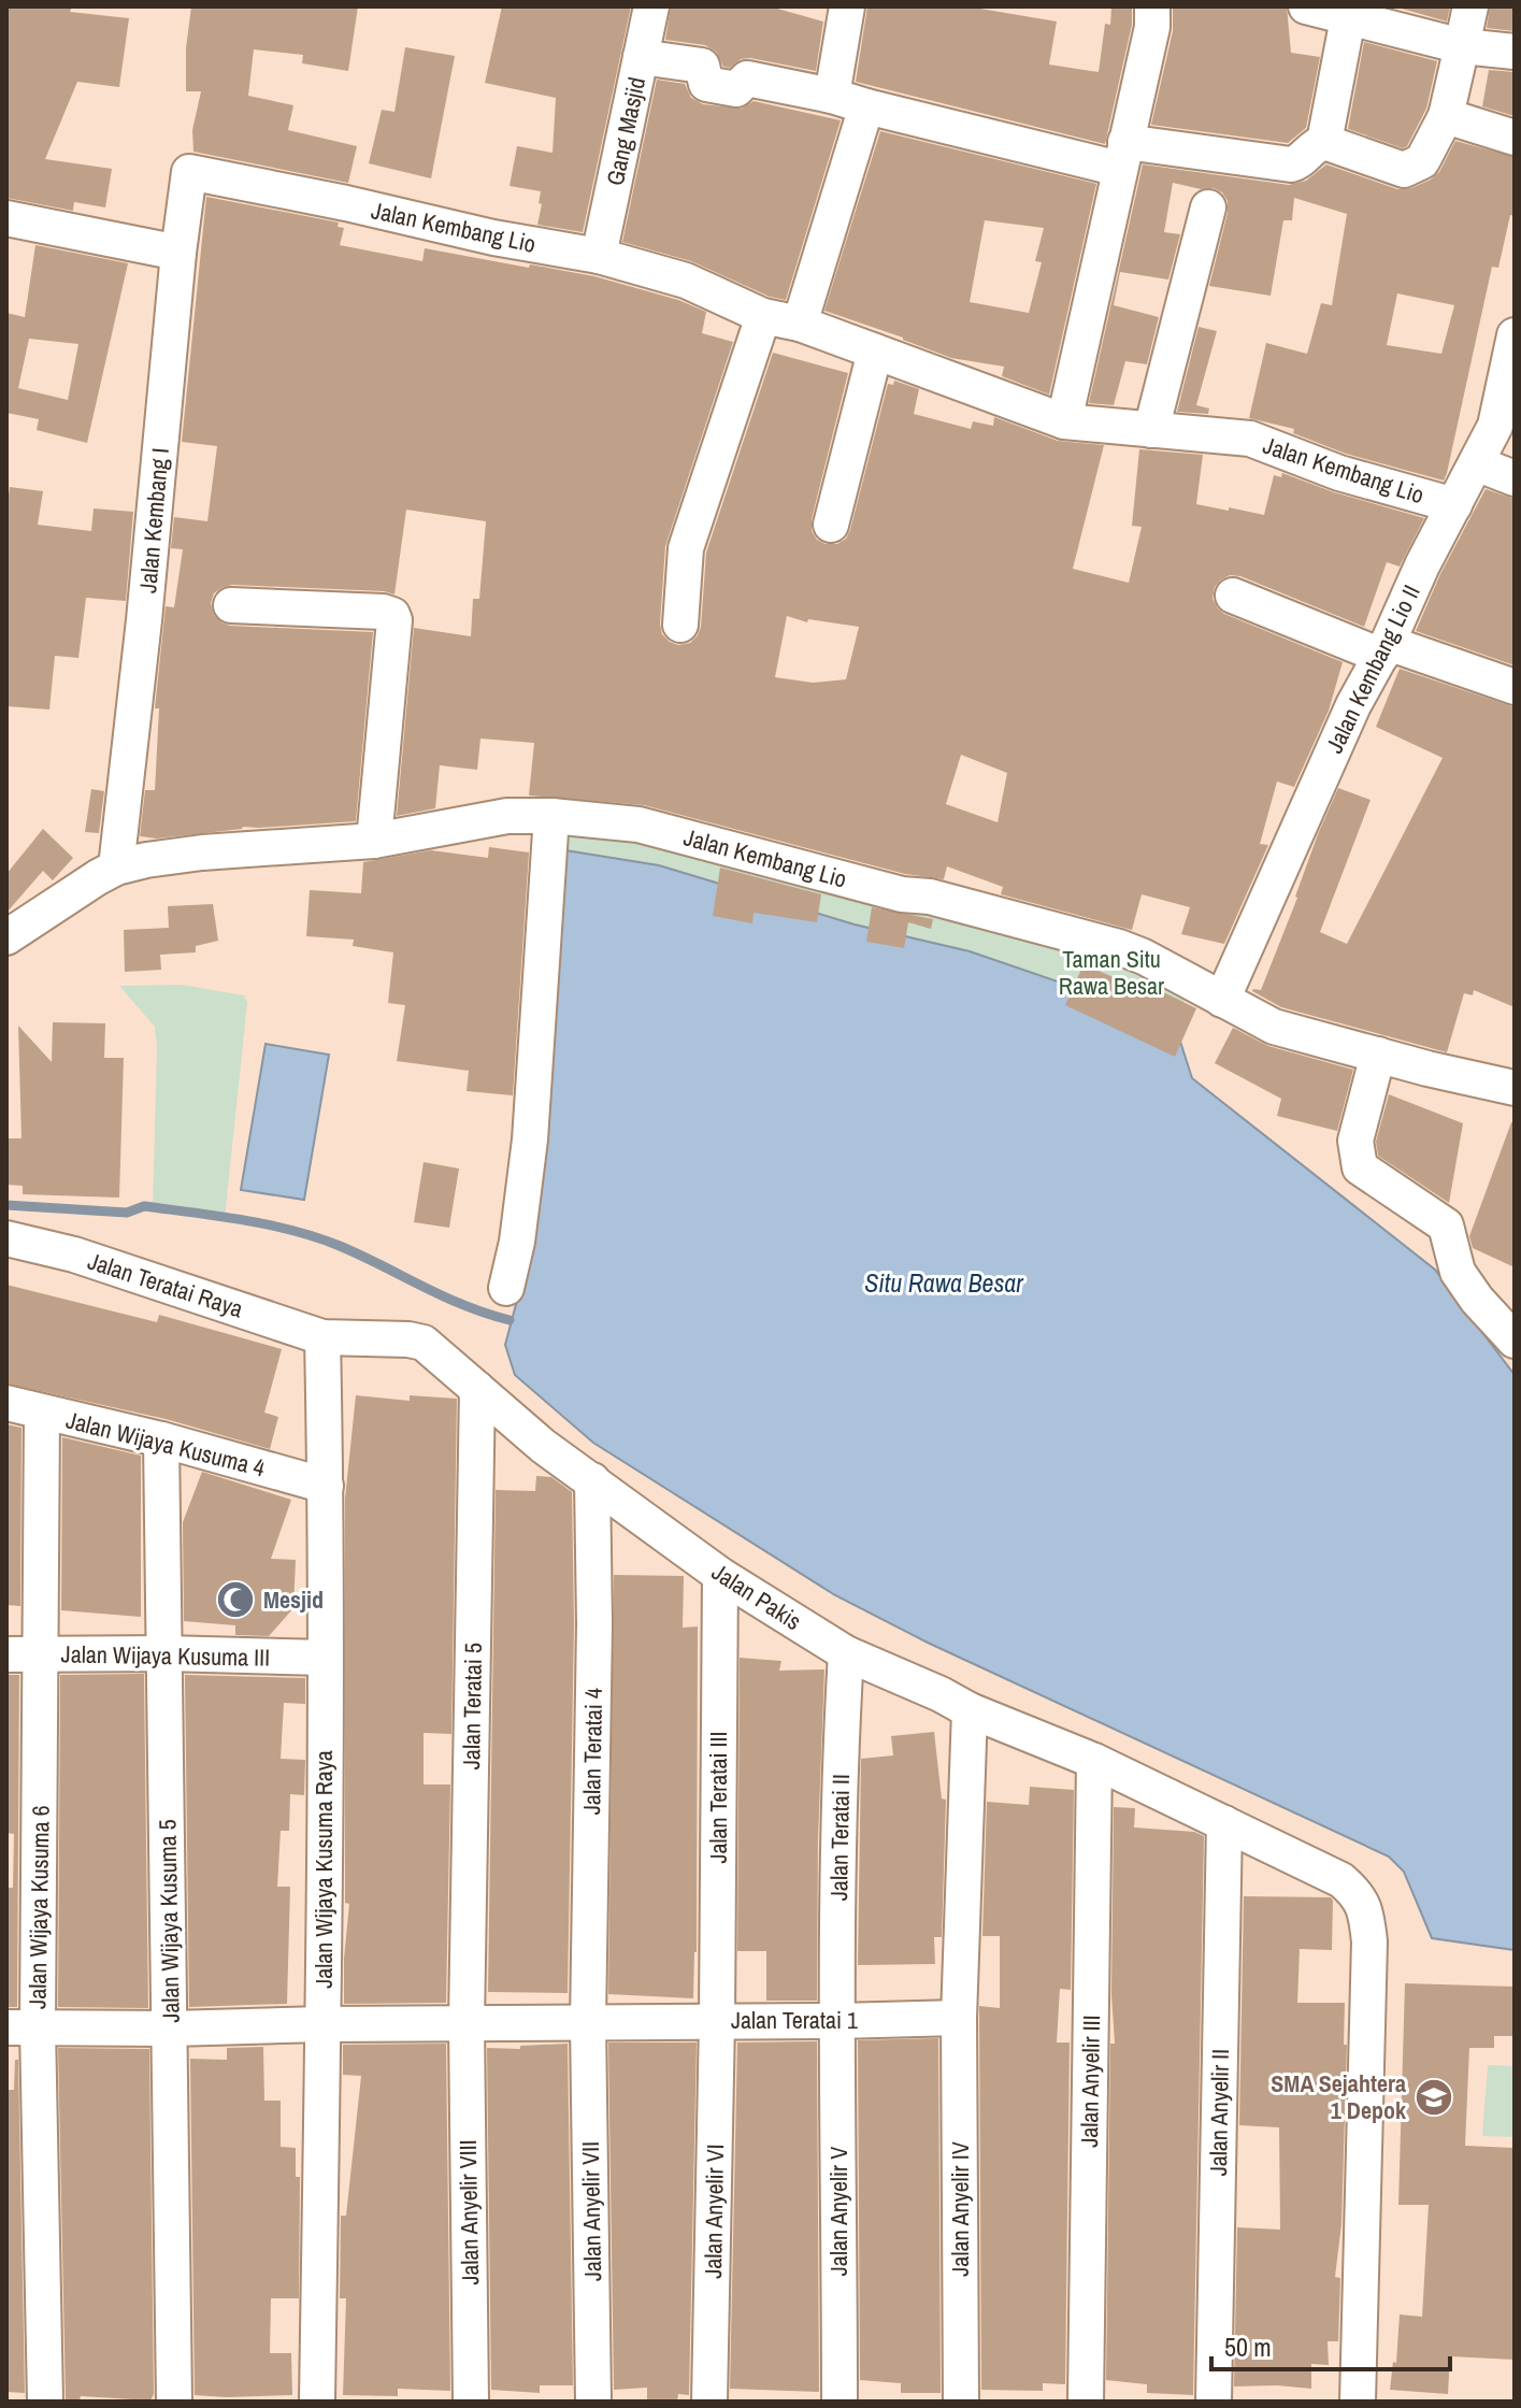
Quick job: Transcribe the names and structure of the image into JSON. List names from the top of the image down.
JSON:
{
  "streets": {
    "street": [
      "Gang Masjid",
      "Jalan Kembang Lio",
      "Jalan Kembang I",
      "Jalan Kembang Lio II",
      "Jalan Teratai Raya",
      "Jalan Wijaya Kusuma 4",
      "Jalan Pakis",
      "Jalan Wijaya Kusuma III",
      "Jalan Teratai 5",
      "Jalan Teratai 4",
      "Jalan Teratai III",
      "Jalan Teratai II",
      "Jalan Wijaya Kusuma Raya",
      "Jalan Wijaya Kusuma 6",
      "Jalan Wijaya Kusuma 5",
      "Jalan Teratai 1",
      "Jalan Anyelir III",
      "Jalan Anyelir II",
      "Jalan Anyelir IV",
      "Jalan Anyelir VII",
      "Jalan Anyelir VI",
      "Jalan Anyelir V",
      "Jalan Anyelir VIII"
    ]
  },
  "crossings": [
    ["Gang Masjid", "Jalan Kembang Lio"],
    ["Jalan Kembang Lio", "Jalan Kembang I"],
    ["Jalan Kembang Lio", "Jalan Kembang Lio II"],
    ["Jalan Teratai Raya", "Jalan Pakis"],
    ["Jalan Teratai Raya", "Jalan Wijaya Kusuma Raya"],
    ["Jalan Wijaya Kusuma 4", "Jalan Wijaya Kusuma Raya"],
    ["Jalan Wijaya Kusuma 4", "Jalan Wijaya Kusuma 6"],
    ["Jalan Wijaya Kusuma 4", "Jalan Wijaya Kusuma 5"],
    ["Jalan Pakis", "Jalan Teratai 5"],
    ["Jalan Pakis", "Jalan Teratai 4"],
    ["Jalan Pakis", "Jalan Teratai III"],
    ["Jalan Pakis", "Jalan Teratai II"],
    ["Jalan Pakis", "Jalan Wijaya Kusuma Raya"],
    ["Jalan Pakis", "Jalan Anyelir III"],
    ["Jalan Pakis", "Jalan Anyelir II"],
    ["Jalan Wijaya Kusuma III", "Jalan Wijaya Kusuma Raya"],
    ["Jalan Wijaya Kusuma III", "Jalan Wijaya Kusuma 6"],
    ["Jalan Wijaya Kusuma III", "Jalan Wijaya Kusuma 5"],
    ["Jalan Teratai 5", "Jalan Teratai 1"],
    ["Jalan Teratai 5", "Jalan Anyelir VIII"],
    ["Jalan Teratai 4", "Jalan Teratai 1"],
    ["Jalan Teratai 4", "Jalan Anyelir VII"],
    ["Jalan Teratai III", "Jalan Teratai 1"],
    ["Jalan Teratai III", "Jalan Anyelir VI"],
    ["Jalan Teratai II", "Jalan Teratai 1"],
    ["Jalan Teratai II", "Jalan Anyelir V"],
    ["Jalan Wijaya Kusuma Raya", "Jalan Teratai 1"],
    ["Jalan Wijaya Kusuma 6", "Jalan Teratai 1"],
    ["Jalan Wijaya Kusuma 5", "Jalan Teratai 1"],
    ["Jalan Teratai 1", "Jalan Anyelir IV"],
    ["Jalan Teratai 1", "Jalan Anyelir VII"],
    ["Jalan Teratai 1", "Jalan Anyelir VI"],
    ["Jalan Teratai 1", "Jalan Anyelir V"],
    ["Jalan Teratai 1", "Jalan Anyelir VIII"]
  ],
  "water": ["Situ Rawa Besar"],
  "parks": ["Taman Situ Rawa Besar"],
  "places": {
    "mosque": ["Mesjid"],
    "school or university": ["SMA Sejahtera 1 Depok"]
  },
  "scale_bar": "50 m"
}
